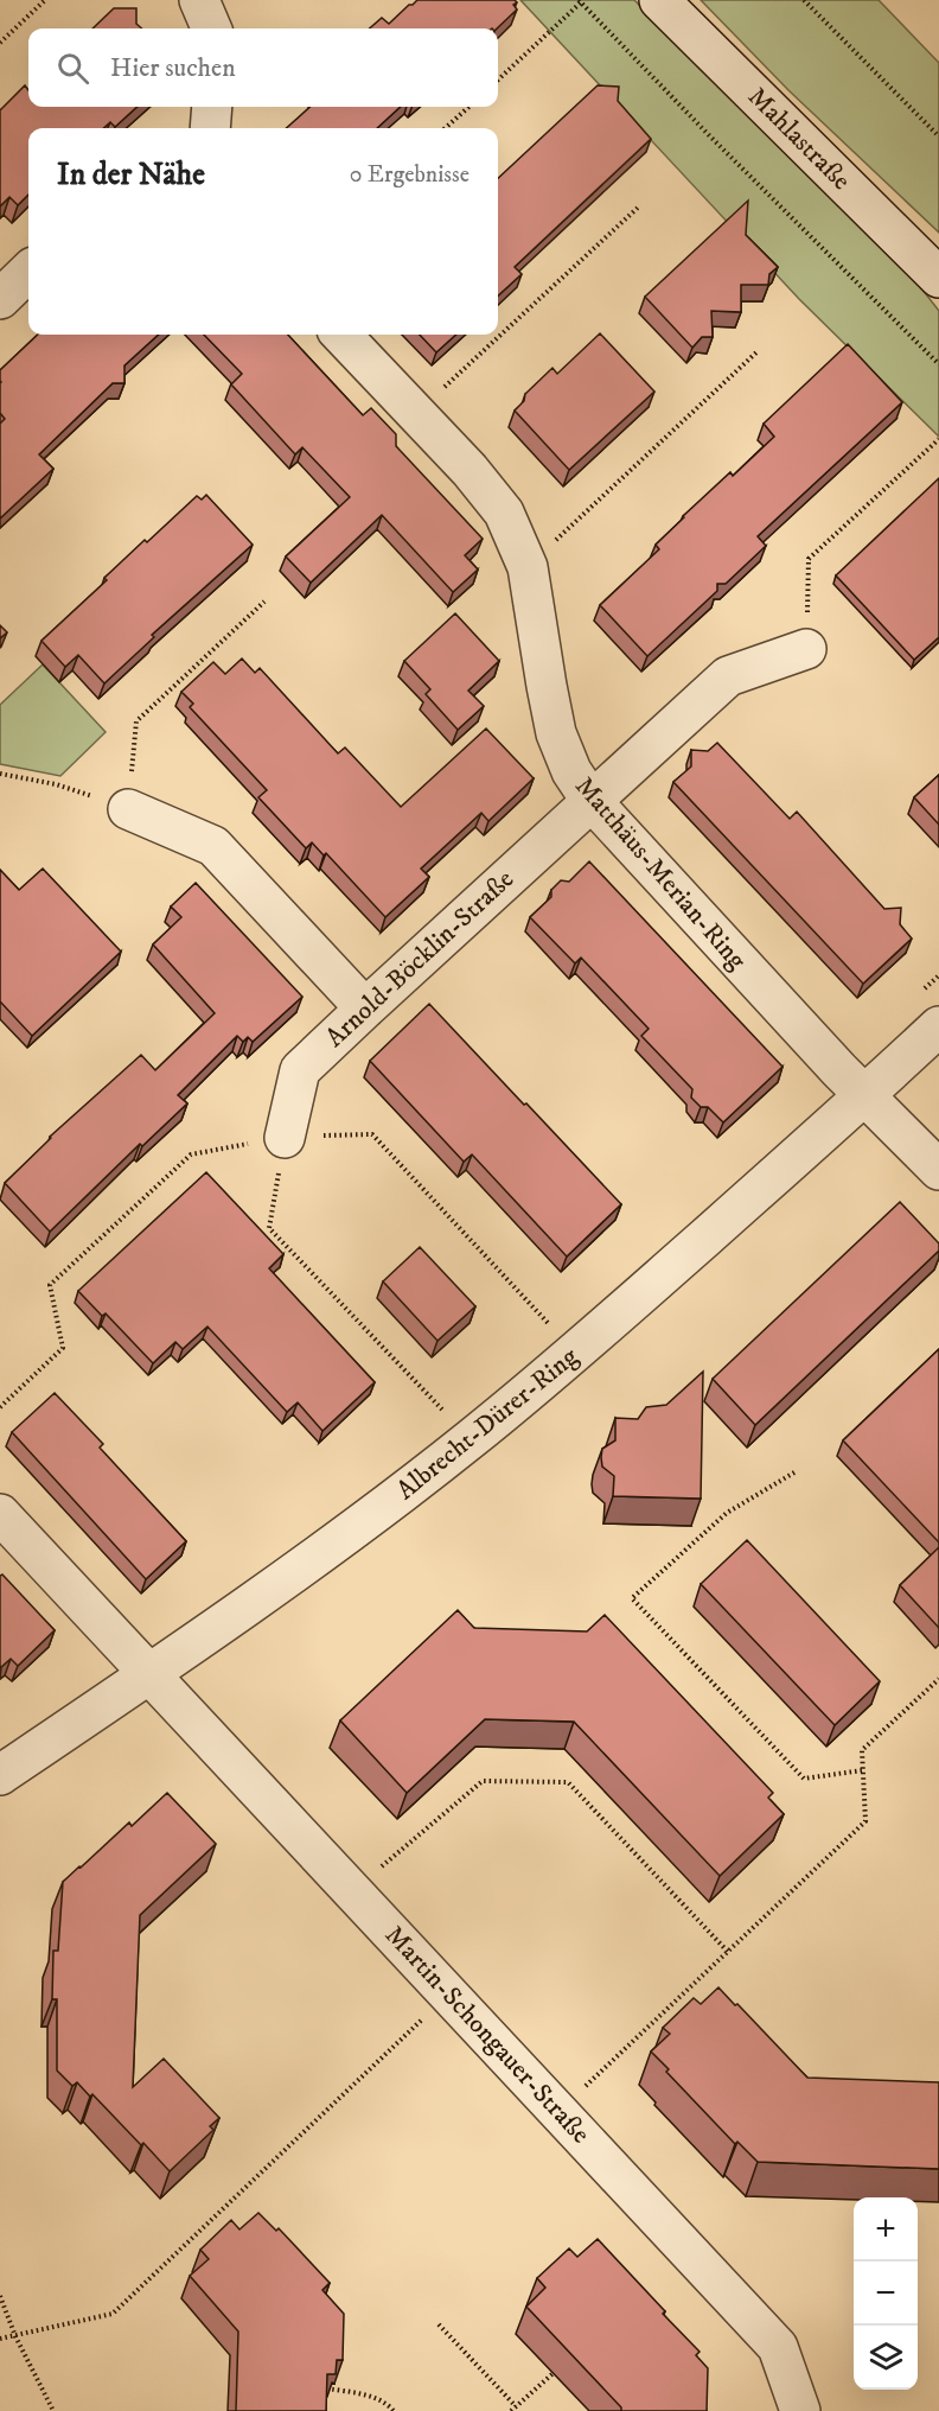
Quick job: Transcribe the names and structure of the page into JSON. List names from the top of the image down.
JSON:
{
  "streets": {
    "street": [
      "Mahlastraße",
      "Matthäus-Merian-Ring",
      "Arnold-Böcklin-Straße",
      "Albrecht-Dürer-Ring",
      "Martin-Schongauer-Straße"
    ]
  },
  "crossings": [
    ["Matthäus-Merian-Ring", "Arnold-Böcklin-Straße"],
    ["Matthäus-Merian-Ring", "Albrecht-Dürer-Ring"],
    ["Albrecht-Dürer-Ring", "Martin-Schongauer-Straße"]
  ],
  "page": {
    "search": "Hier suchen",
    "heading": ["In der Nähe", "0 Ergebnisse"],
    "map_buttons": ["+", "−"]
  }
}
